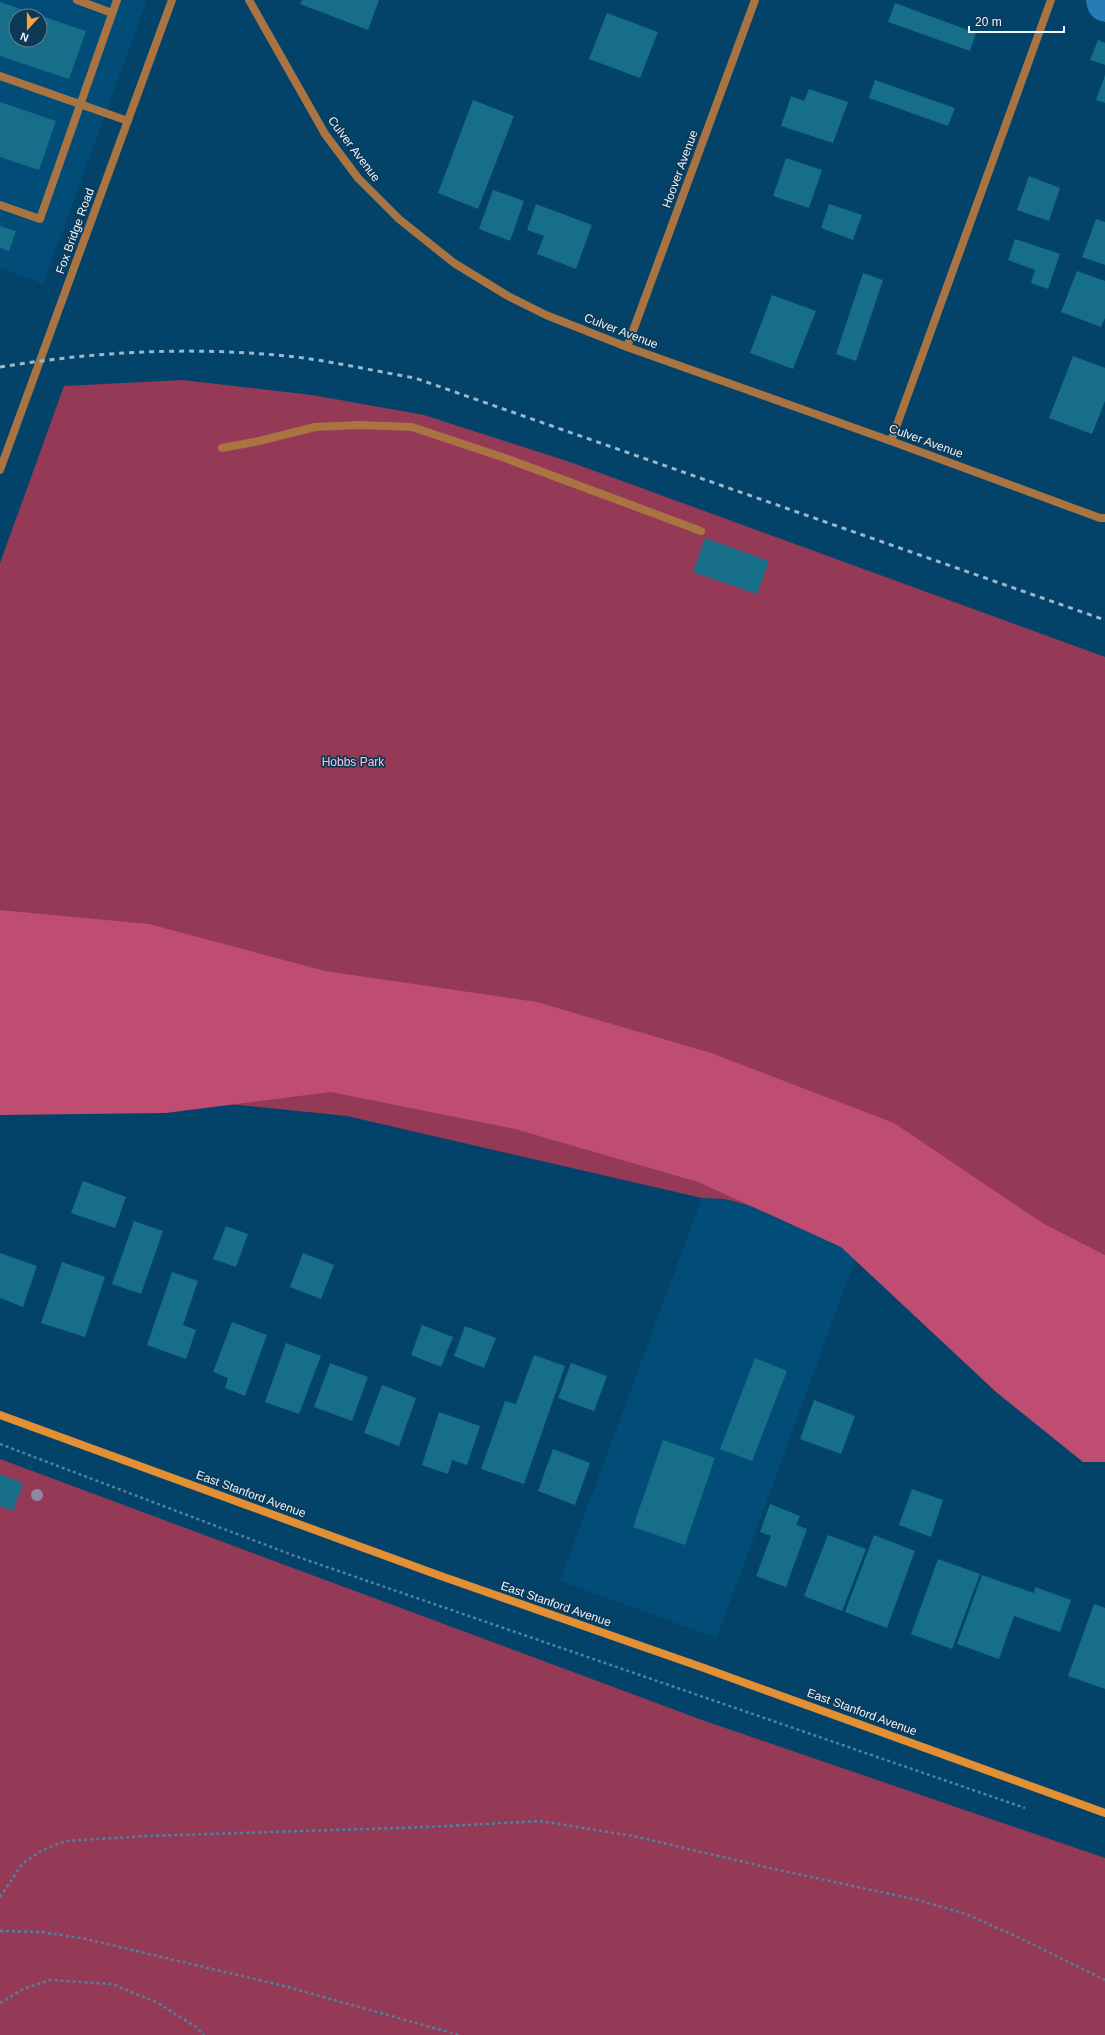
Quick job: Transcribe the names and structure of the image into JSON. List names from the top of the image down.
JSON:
{
  "streets": {
    "main road": ["East Stanford Avenue"],
    "street": ["Culver Avenue", "Hoover Avenue", "Fox Bridge Road"]
  },
  "crossings": [
    ["Culver Avenue", "Hoover Avenue"]
  ],
  "parks": ["Hobbs Park"],
  "scale_bar": "20 m",
  "north": "bottom"
}
